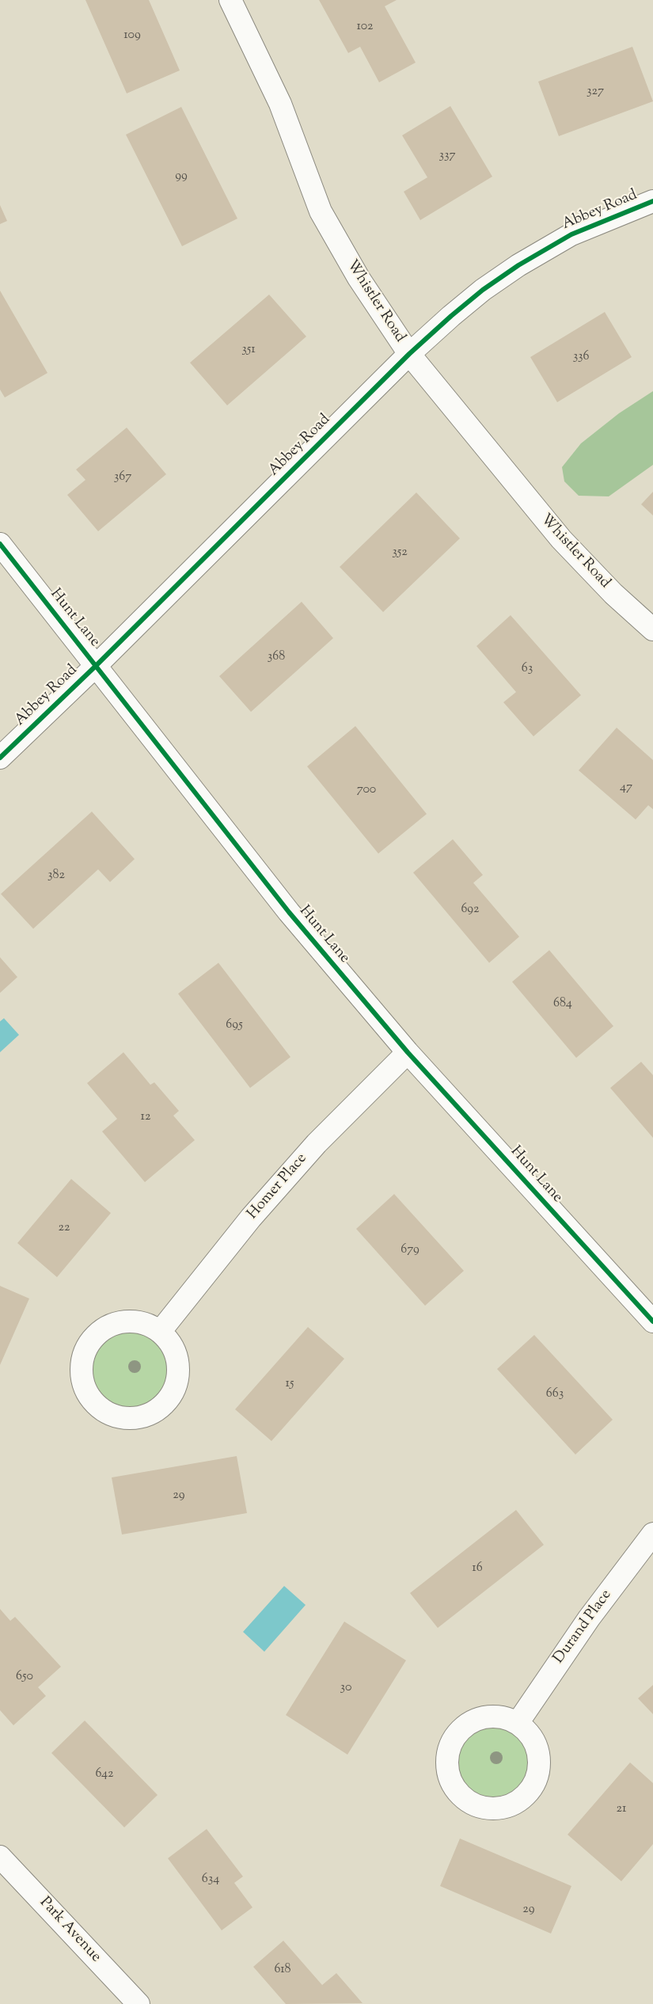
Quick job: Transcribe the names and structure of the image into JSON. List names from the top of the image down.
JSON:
{
  "streets": {
    "street": [
      "Abbey Road",
      "Whistler Road",
      "Hunt Lane",
      "Homer Place",
      "Durand Place",
      "Park Avenue"
    ]
  },
  "crossings": [
    ["Abbey Road", "Whistler Road"],
    ["Abbey Road", "Hunt Lane"],
    ["Hunt Lane", "Homer Place"]
  ],
  "house_numbers": [
    "102",
    "109",
    "327",
    "337",
    "99",
    "351",
    "336",
    "367",
    "352",
    "368",
    "63",
    "47",
    "700",
    "382",
    "692",
    "684",
    "695",
    "12",
    "22",
    "679",
    "15",
    "663",
    "29",
    "16",
    "650",
    "30",
    "642",
    "21",
    "634",
    "29",
    "618"
  ]
}
